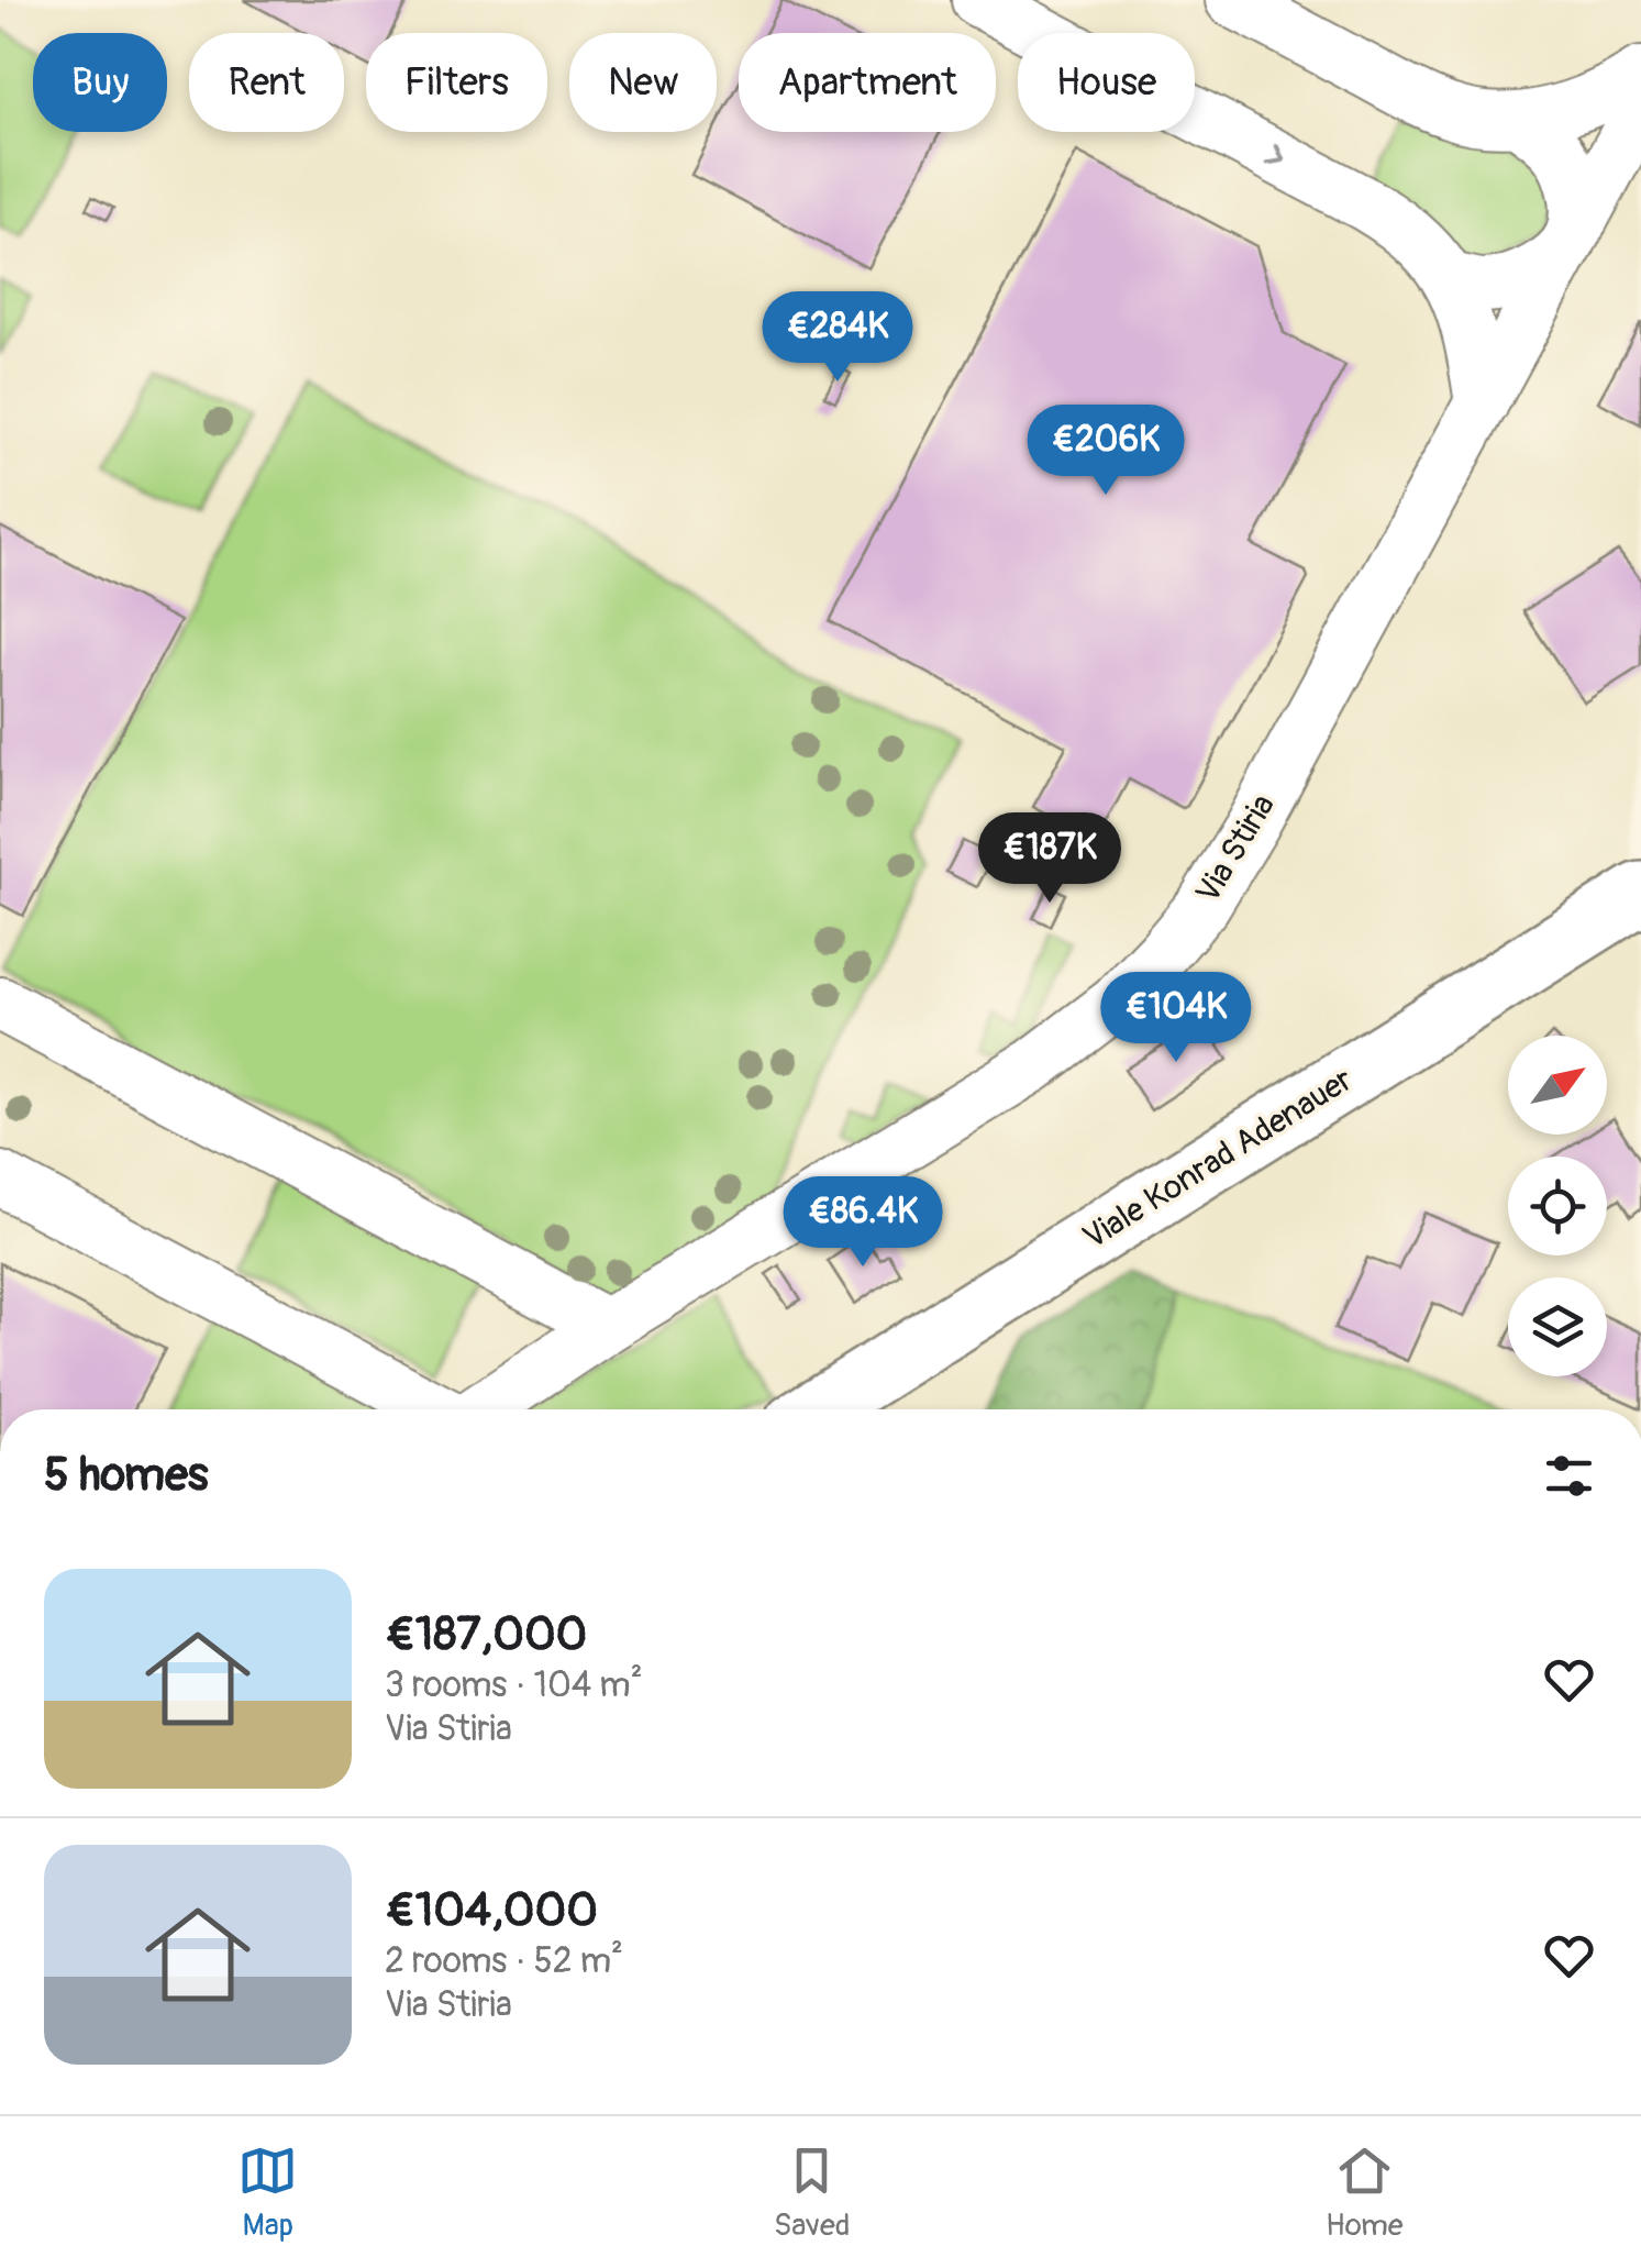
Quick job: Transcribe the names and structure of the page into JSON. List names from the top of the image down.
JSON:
{
  "streets": {
    "main road": ["Viale Konrad Adenauer"],
    "street": ["Via Stiria"]
  },
  "north": "top right",
  "page": {
    "chip": [
      "Buy",
      "Rent",
      "Filters",
      "New",
      "Apartment",
      "House"
    ],
    "price": [
      "€284K",
      "€206K",
      "€187K",
      "€104K",
      "€86.4K"
    ],
    "heading": "5 homes",
    "list": [
      {
        "name": "€187,000",
        "note": "3 rooms · 104 m² · Via Stiria"
      },
      {
        "name": "€104,000",
        "note": "2 rooms · 52 m² · Via Stiria"
      }
    ],
    "tabs": ["Map", "Saved", "Home"]
  }
}
